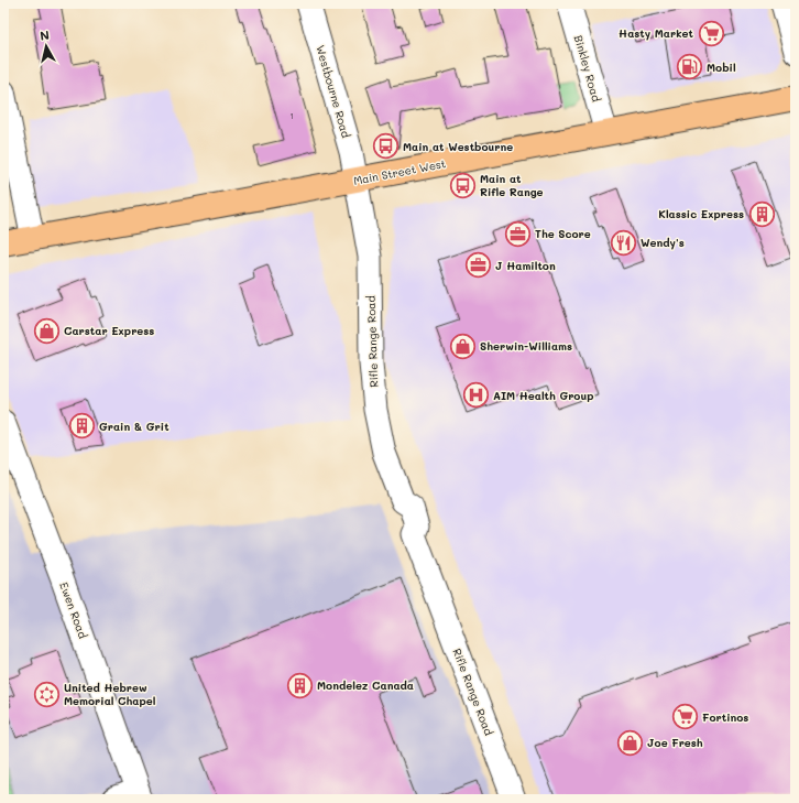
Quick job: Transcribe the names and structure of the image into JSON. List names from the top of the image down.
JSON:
{
  "streets": {
    "main road": ["Main Street West"],
    "street": [
      "Binkley Road",
      "Westbourne Road",
      "Rifle Range Road",
      "Ewen Road"
    ]
  },
  "crossings": [
    ["Binkley Road", "Main Street West"],
    ["Westbourne Road", "Main Street West"],
    ["Westbourne Road", "Rifle Range Road"],
    ["Main Street West", "Rifle Range Road"]
  ],
  "places": {
    "supermarket": ["Hasty Market", "Fortinos"],
    "fuel station": ["Mobil"],
    "bus stop": ["Main at Westbourne", "Main at Rifle Range"],
    "building": ["Klassic Express", "Grain & Grit", "Mondelez Canada"],
    "office": ["The Score", "J Hamilton"],
    "restaurant": ["Wendy's"],
    "shop": ["Carstar Express", "Sherwin-Williams", "Joe Fresh"],
    "hospital": ["AIM Health Group"],
    "synagogue": ["United Hebrew Memorial Chapel"]
  },
  "house_numbers": ["1"],
  "north": "top"
}
